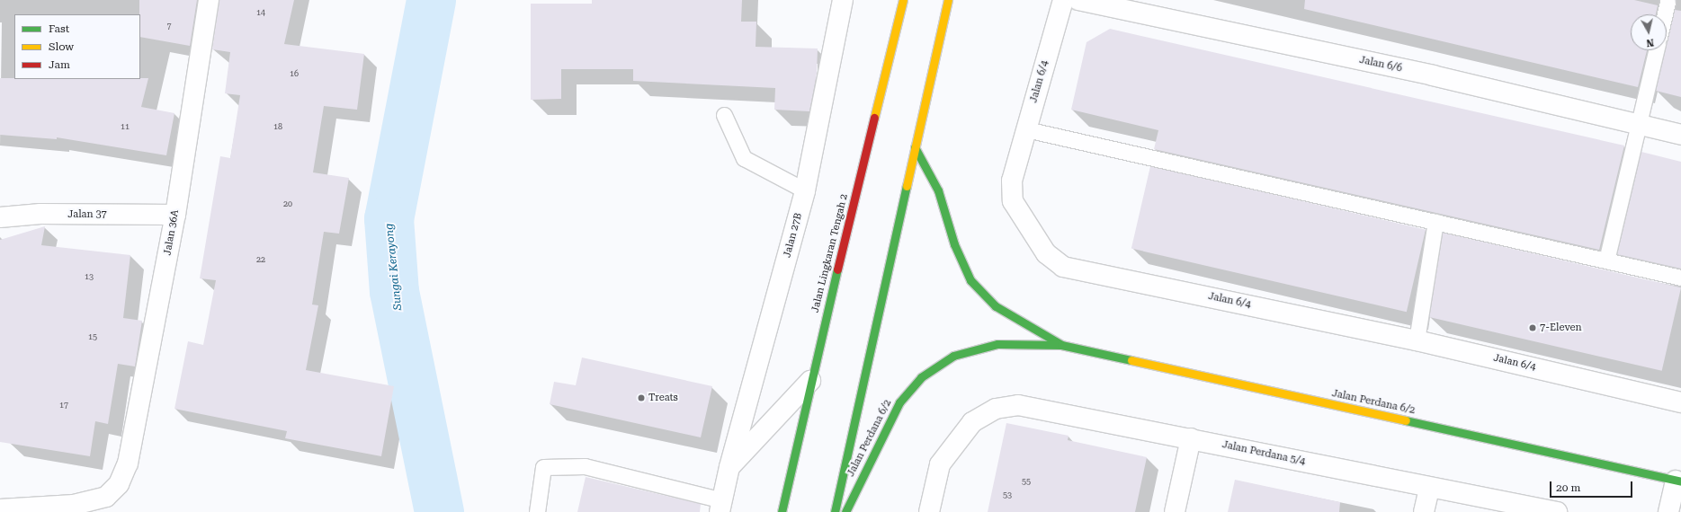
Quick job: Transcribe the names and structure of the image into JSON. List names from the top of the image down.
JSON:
{
  "streets": {
    "main road": ["Jalan Lingkaran Tengah 2", "Jalan Perdana 6/2"],
    "street": [
      "Jalan 6/6",
      "Jalan 6/4",
      "Jalan 37",
      "Jalan 36A",
      "Jalan 27B",
      "Jalan Perdana 5/4"
    ]
  },
  "crossings": [
    ["Jalan 37", "Jalan 36A"]
  ],
  "water": ["Sungai Kerayong"],
  "places": ["7-Eleven", "Treats"],
  "house_numbers": [
    "14",
    "7",
    "16",
    "11",
    "18",
    "20",
    "22",
    "13",
    "15",
    "17",
    "55",
    "53"
  ],
  "legend": ["Fast", "Slow", "Jam"],
  "scale_bar": "20 m",
  "north": "bottom"
}
